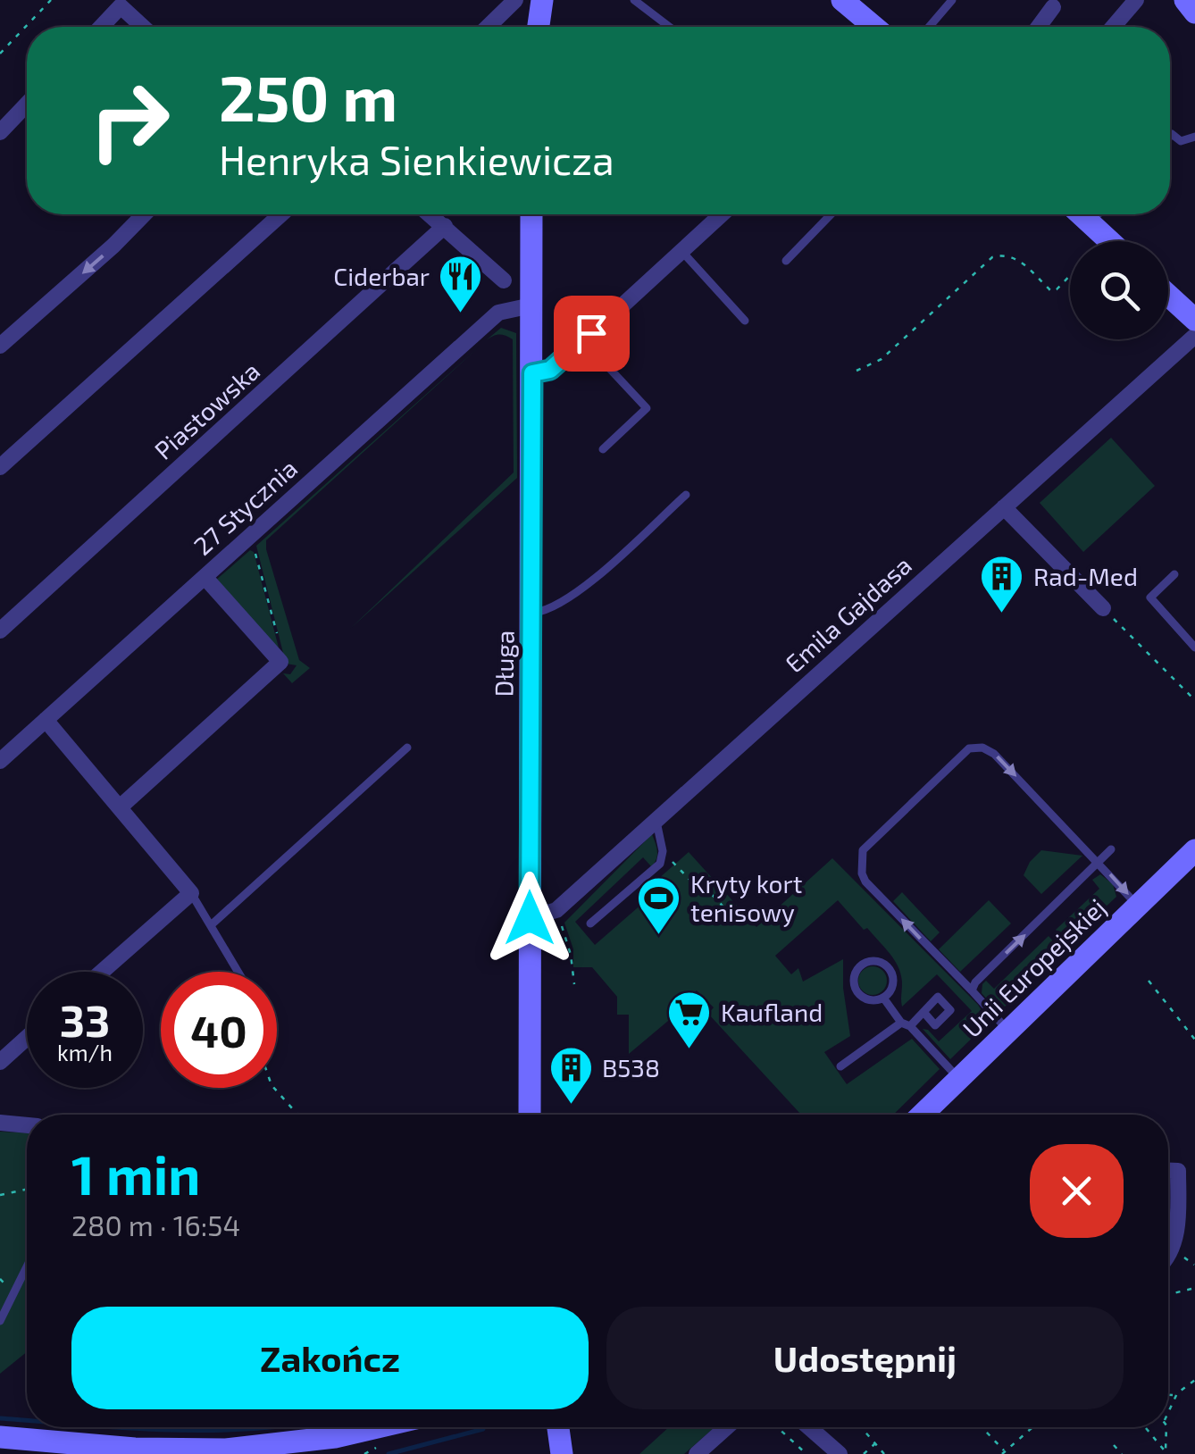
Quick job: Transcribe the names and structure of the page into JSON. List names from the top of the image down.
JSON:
{
  "streets": {
    "street": [
      "Piastowska",
      "27 Stycznia",
      "Emila Gajdasa",
      "Długa",
      "Unii Europejskiej"
    ]
  },
  "crossings": [
    ["27 Stycznia", "Długa"],
    ["Emila Gajdasa", "Długa"]
  ],
  "places": {
    "restaurant": ["Ciderbar"],
    "building": ["Rad-Med", "B538"],
    "sports": ["Kryty kort tenisowy"],
    "supermarket": ["Kaufland"]
  },
  "page": {
    "turn": ["250 m", "Henryka Sienkiewicza"],
    "speed": "33 km/h",
    "limit": "40",
    "heading": ["1 min", "280 m · 16:54"],
    "buttons": ["Zakończ", "Udostępnij"]
  }
}
